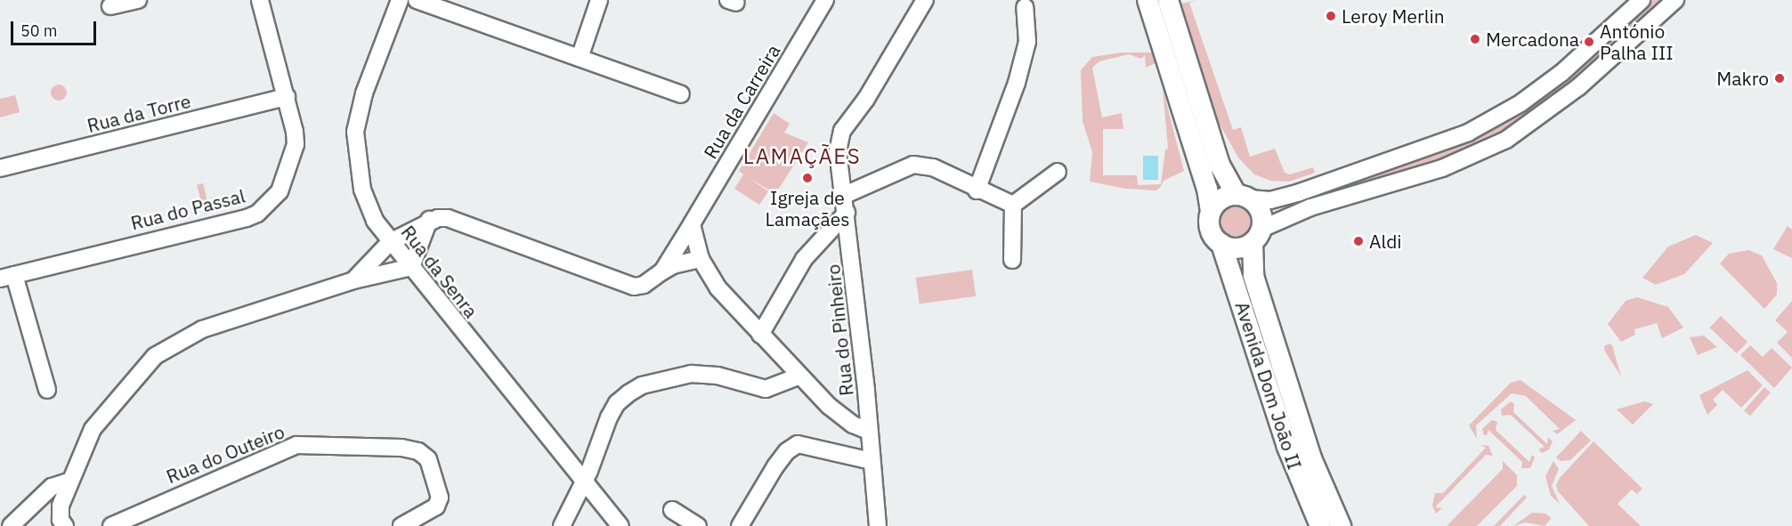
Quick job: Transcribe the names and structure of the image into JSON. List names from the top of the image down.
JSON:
{
  "streets": {
    "main road": ["Avenida Dom João II"],
    "street": [
      "Rua da Carreira",
      "Rua da Torre",
      "Rua do Passal",
      "Rua da Senra",
      "Rua do Pinheiro",
      "Rua do Outeiro"
    ]
  },
  "crossings": [
    ["Rua da Torre", "Rua do Passal"]
  ],
  "districts": ["LAMAÇÃES"],
  "places": [
    "Leroy Merlin",
    "Mercadona",
    "António Palha III",
    "Makro",
    "Igreja de Lamaçães",
    "Aldi"
  ],
  "scale_bar": "50 m"
}
